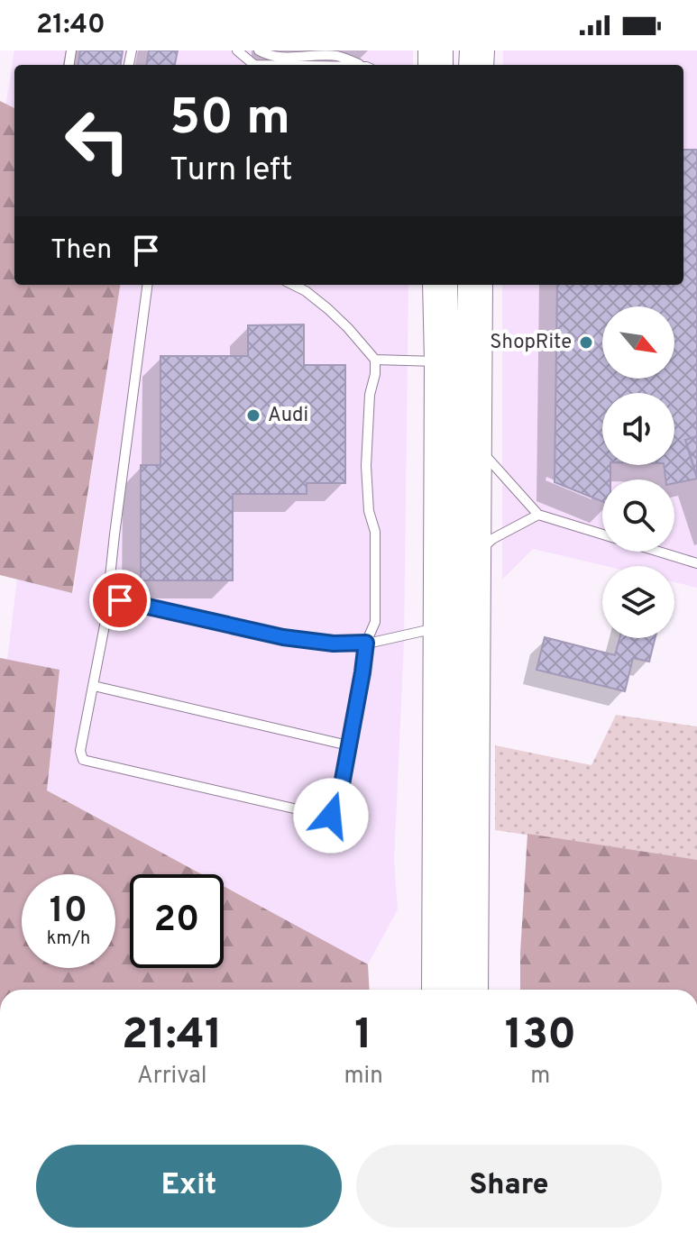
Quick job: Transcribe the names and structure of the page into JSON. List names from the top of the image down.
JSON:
{
  "places": ["ShopRite", "Audi"],
  "north": "bottom right",
  "page": {
    "status": "21:40",
    "turn": ["50 m", "Turn left"],
    "then": "Then",
    "speed": "10 km/h",
    "limit": "20",
    "eta": [
      "21:41",
      "Arrival",
      "1",
      "min",
      "130",
      "m"
    ],
    "buttons": ["Exit", "Share"]
  }
}
